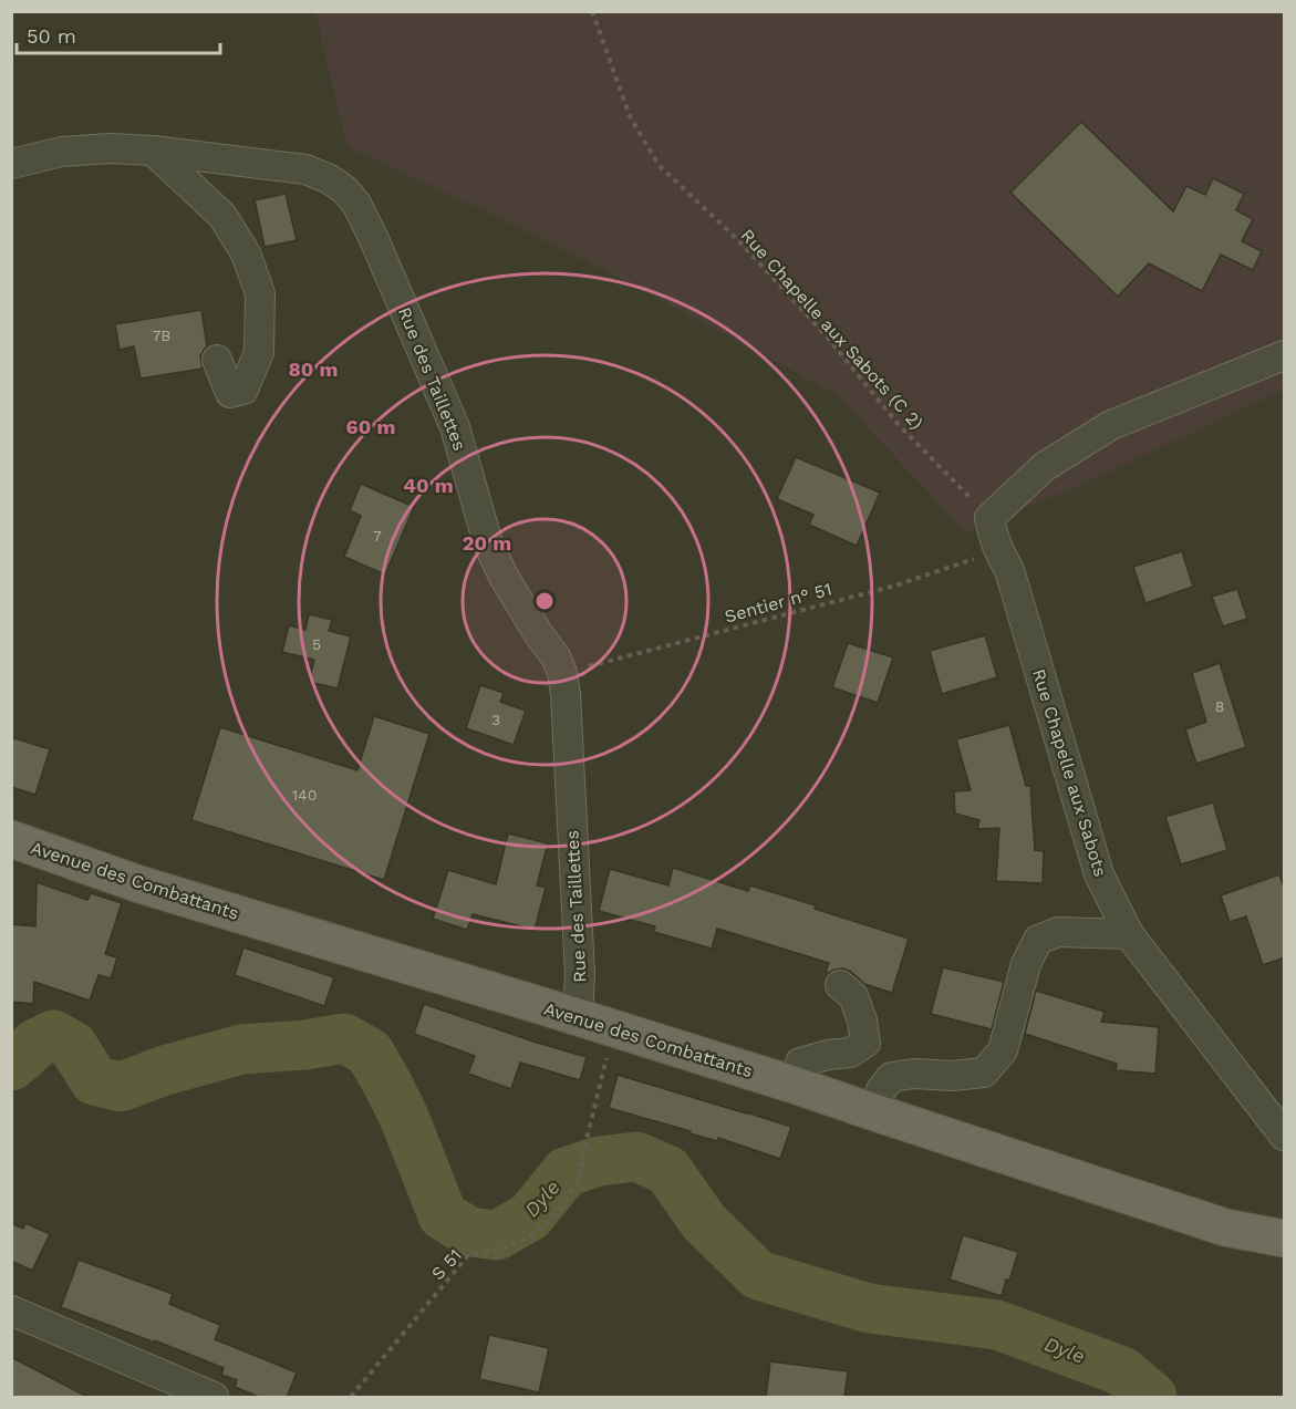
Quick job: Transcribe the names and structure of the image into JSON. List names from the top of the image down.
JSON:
{
  "streets": {
    "main road": ["Avenue des Combattants"],
    "street": ["Rue des Taillettes", "Rue Chapelle aux Sabots"],
    "path": ["Rue Chapelle aux Sabots (C 2)", "Sentier n° 51", "S 51"]
  },
  "crossings": [
    ["Rue Chapelle aux Sabots (C 2)", "Rue Chapelle aux Sabots"],
    ["Rue des Taillettes", "Sentier n° 51"],
    ["Rue des Taillettes", "Avenue des Combattants"],
    ["Sentier n° 51", "Rue Chapelle aux Sabots"],
    ["Avenue des Combattants", "S 51"]
  ],
  "water": ["Dyle"],
  "house_numbers": [
    "7B",
    "7",
    "5",
    "8",
    "3",
    "140"
  ],
  "scale_bar": "50 m",
  "rings": [
    "80 m",
    "60 m",
    "40 m",
    "20 m"
  ]
}
